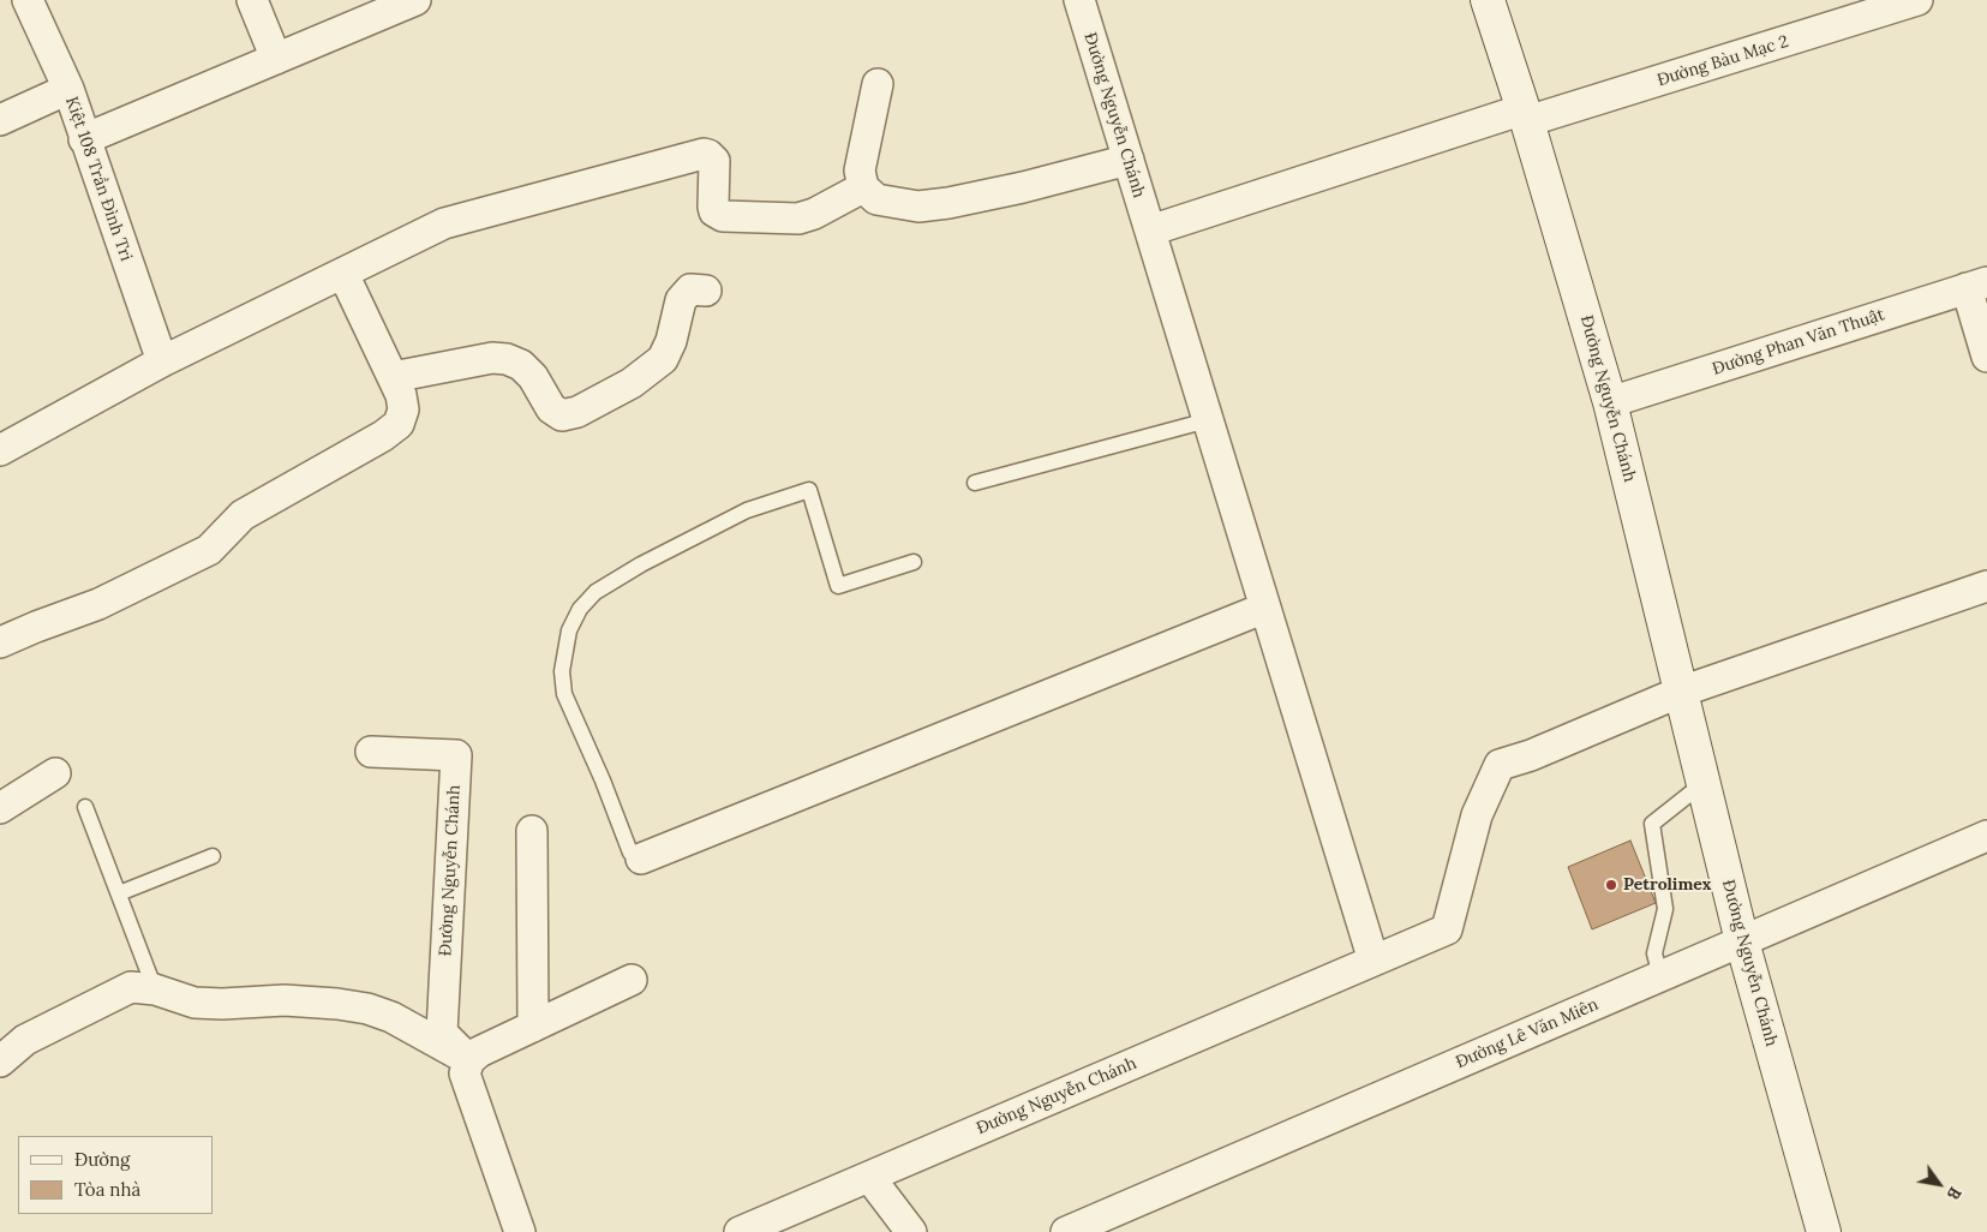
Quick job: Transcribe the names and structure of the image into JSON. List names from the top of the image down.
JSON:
{
  "streets": {
    "street": [
      "Đường Bàu Mạc 2",
      "Đường Nguyễn Chánh",
      "Kiệt 108 Trần Đình Tri",
      "Đường Phan Văn Thuật",
      "Đường Lê Văn Miên"
    ]
  },
  "crossings": [
    ["Đường Bàu Mạc 2", "Đường Nguyễn Chánh"],
    ["Đường Nguyễn Chánh", "Đường Phan Văn Thuật"],
    ["Đường Nguyễn Chánh", "Đường Lê Văn Miên"]
  ],
  "places": ["Petrolimex"],
  "legend": ["Đường", "Tòa nhà"],
  "north": "bottom right"
}
